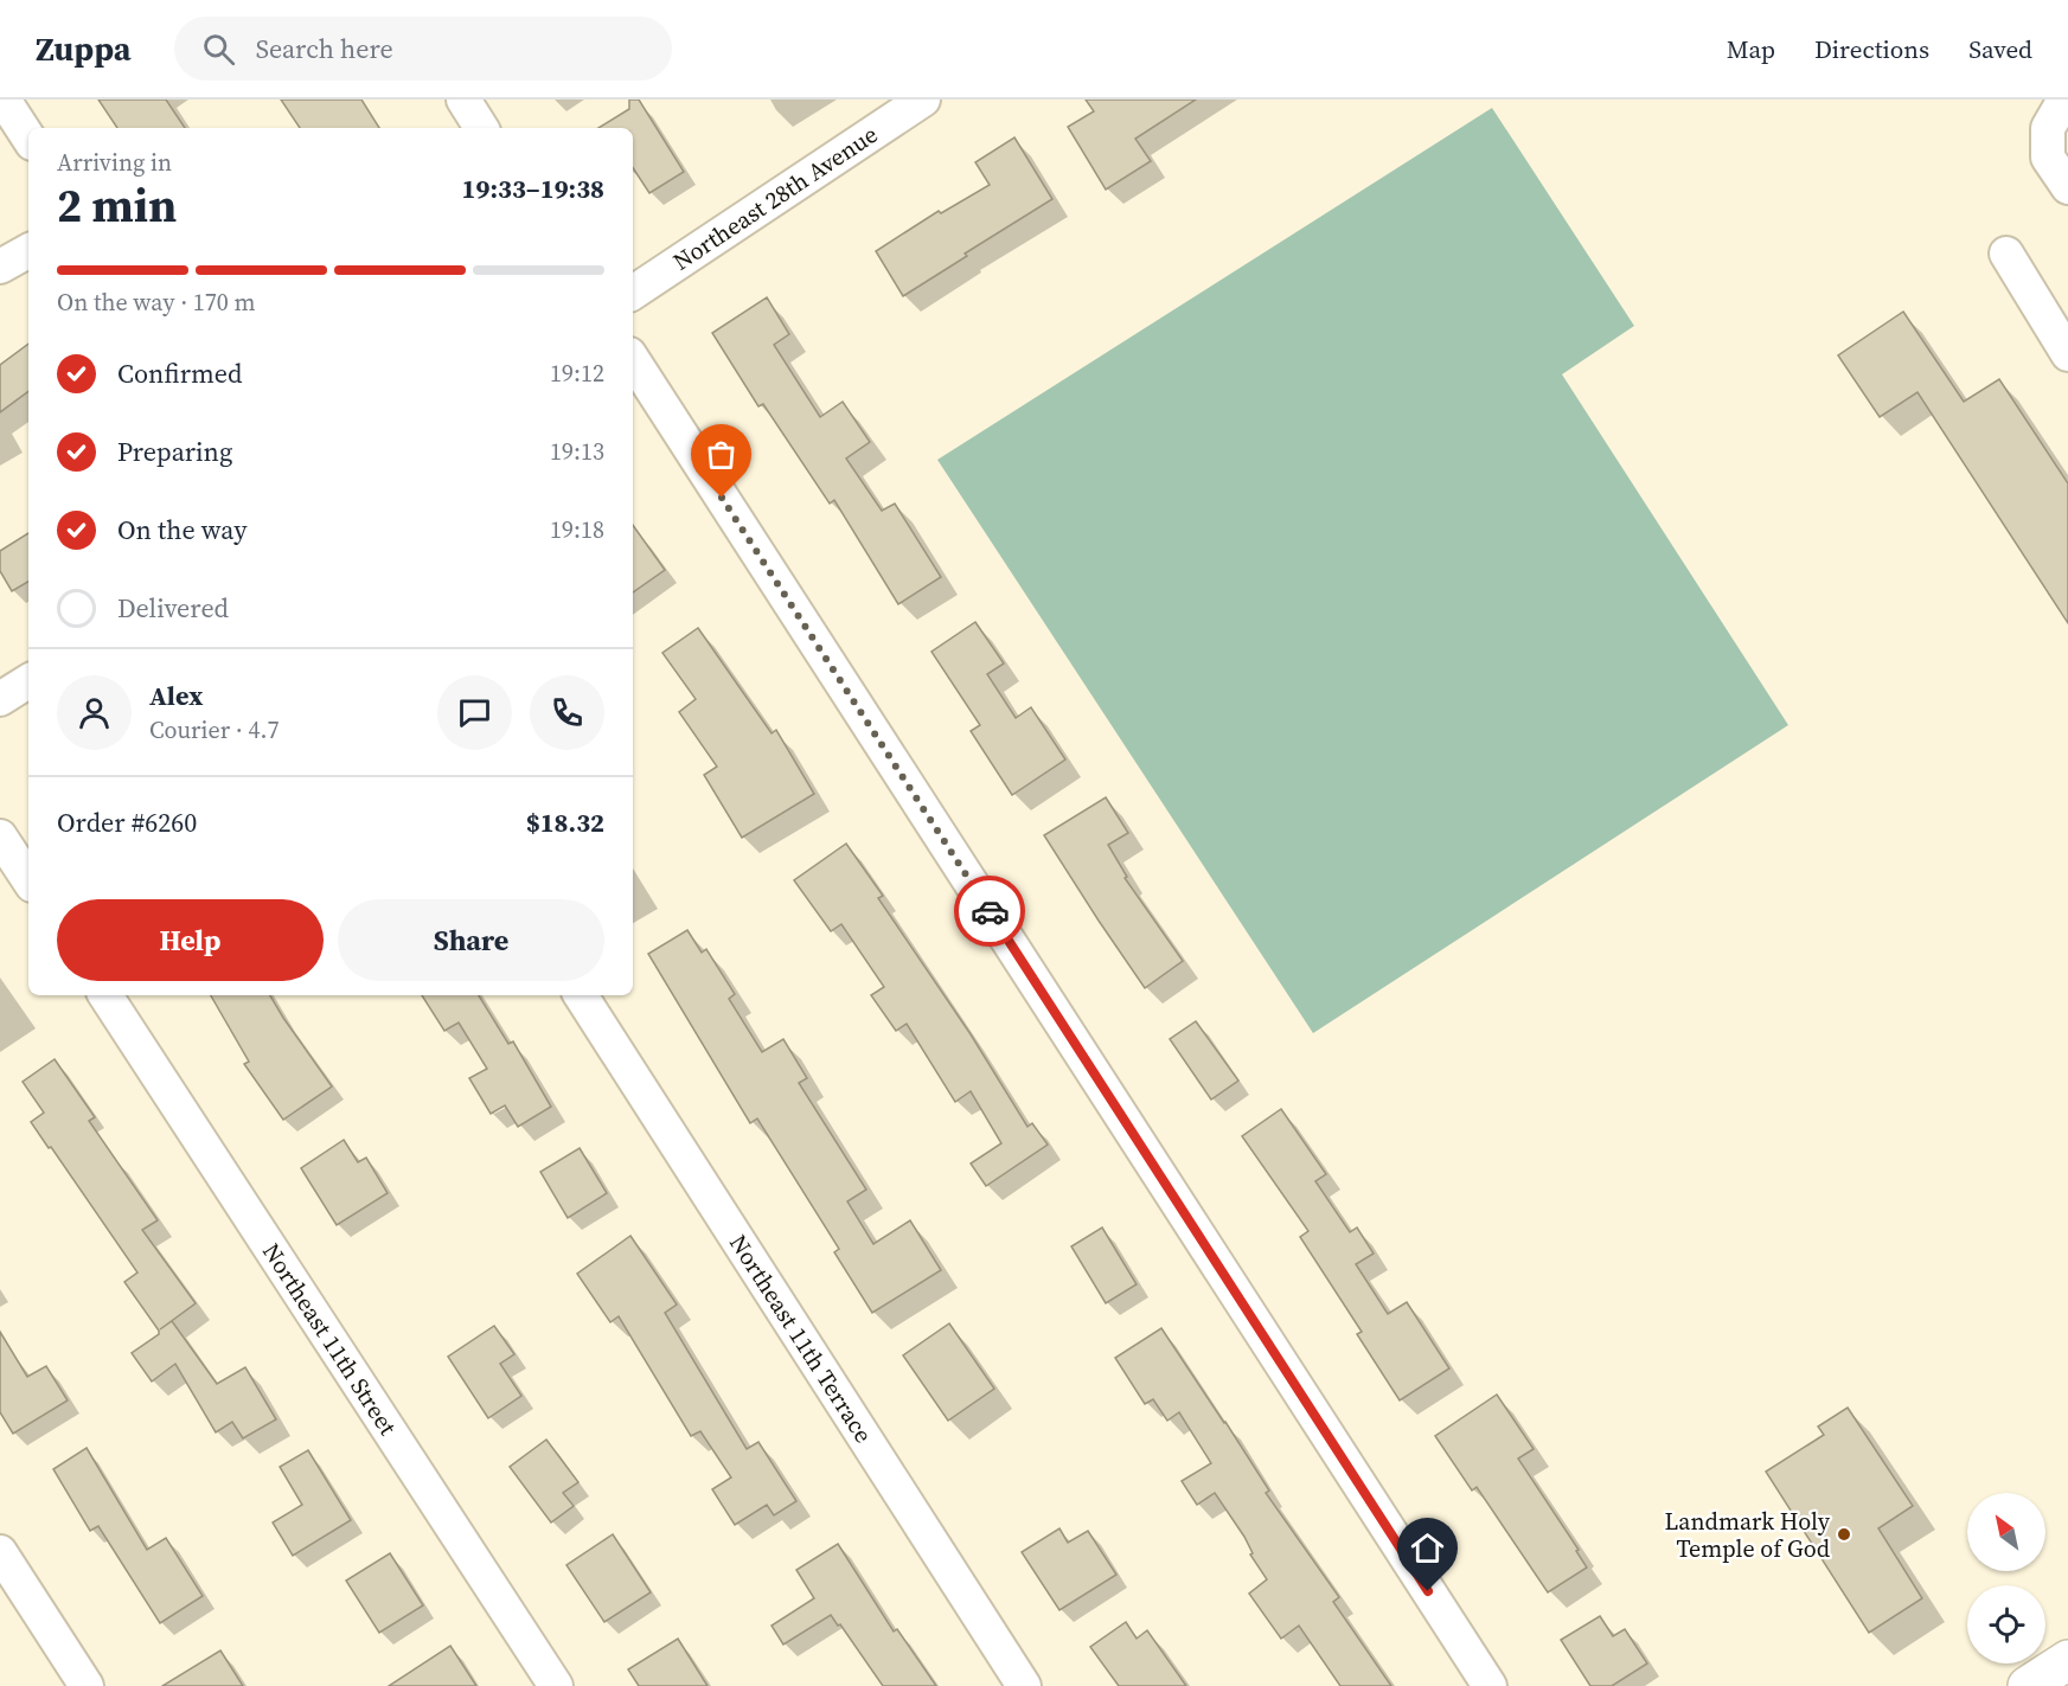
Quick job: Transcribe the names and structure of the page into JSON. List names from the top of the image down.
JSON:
{
  "streets": {
    "street": ["Northeast 28th Avenue", "Northeast 11th Street", "Northeast 11th Terrace"]
  },
  "places": ["Landmark Holy Temple of God"],
  "north": "top left",
  "page": {
    "header": "Zuppa",
    "search": "Search here",
    "nav": ["Map", "Directions", "Saved"],
    "heading": ["2 min", "Arriving in", "19:33–19:38"],
    "panel": [
      "Alex",
      "Courier · 4.7",
      "Order #6260",
      "$18.32"
    ],
    "bar": "On the way · 170 m",
    "list": [
      ["Confirmed", "19:12"],
      ["Preparing", "19:13"],
      ["On the way", "19:18"],
      "Delivered"
    ],
    "buttons": ["Help", "Share"]
  }
}
